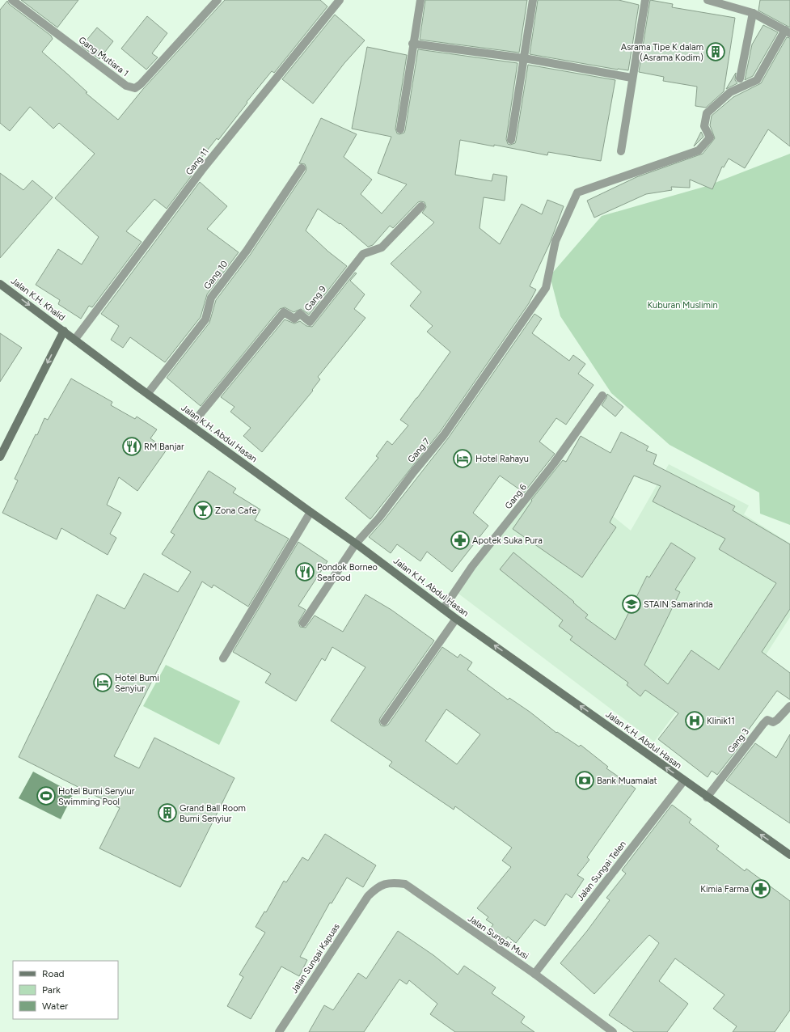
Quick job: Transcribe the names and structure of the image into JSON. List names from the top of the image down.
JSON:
{
  "streets": {
    "street": [
      "Gang Mutiara 1",
      "Gang 11",
      "Gang 10",
      "Gang 9",
      "Jalan K.H. Khalid",
      "Jalan K.H. Abdul Hasan",
      "Gang 7",
      "Gang 6",
      "Gang 3",
      "Jalan Sungai Telen",
      "Jalan Sungai Musi",
      "Jalan Sungai Kapuas"
    ]
  },
  "crossings": [
    ["Gang 11", "Jalan K.H. Abdul Hasan"],
    ["Gang 10", "Jalan K.H. Abdul Hasan"],
    ["Gang 9", "Jalan K.H. Abdul Hasan"],
    ["Jalan K.H. Khalid", "Jalan K.H. Abdul Hasan"],
    ["Jalan K.H. Abdul Hasan", "Gang 7"],
    ["Jalan K.H. Abdul Hasan", "Gang 6"],
    ["Jalan K.H. Abdul Hasan", "Gang 3"],
    ["Jalan K.H. Abdul Hasan", "Jalan Sungai Telen"],
    ["Jalan Sungai Telen", "Jalan Sungai Musi"],
    ["Jalan Sungai Musi", "Jalan Sungai Kapuas"]
  ],
  "one_way": ["Jalan K.H. Khalid", "Jalan K.H. Abdul Hasan"],
  "parks": ["Kuburan Muslimin"],
  "places": {
    "building": ["Asrama Tipe K dalam (Asrama Kodim)", "Grand Ball Room Bumi Senyiur"],
    "restaurant": ["RM Banjar", "Pondok Borneo Seafood"],
    "hotel": ["Hotel Rahayu", "Hotel Bumi Senyiur"],
    "bar": ["Zona Cafe"],
    "pharmacy": ["Apotek Suka Pura", "Kimia Farma"],
    "school or university": ["STAIN Samarinda"],
    "hospital": ["Klinik11"],
    "bank": ["Bank Muamalat"],
    "sports": ["Hotel Bumi Senyiur Swimming Pool"]
  },
  "legend": ["Road", "Park", "Water"]
}
